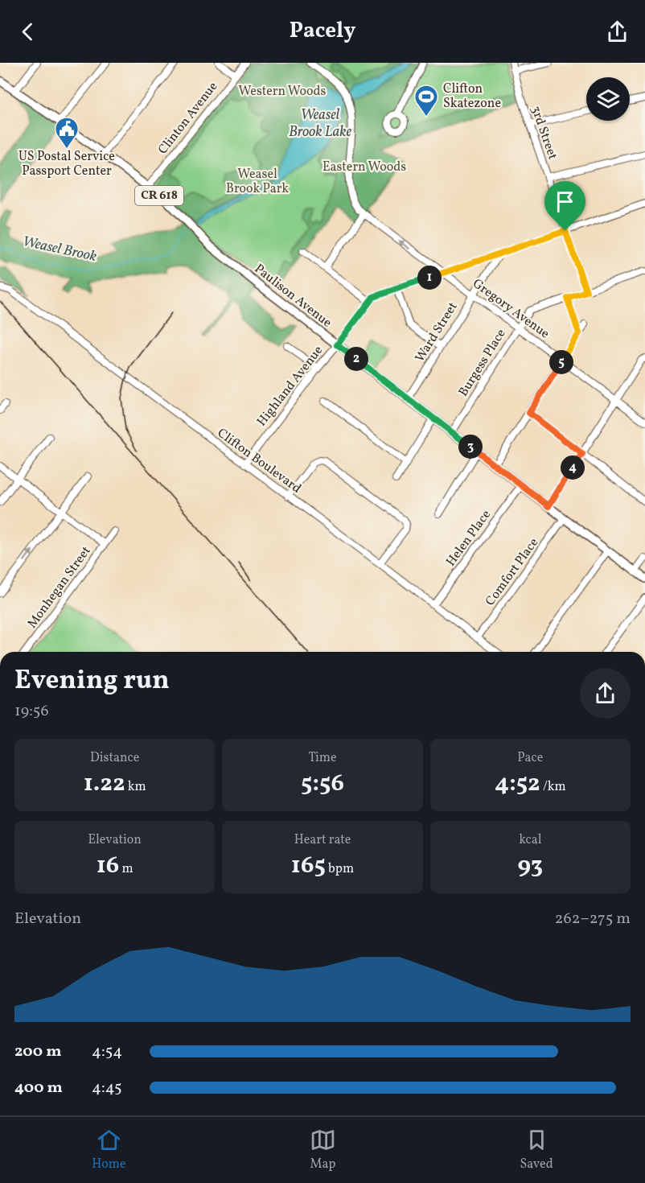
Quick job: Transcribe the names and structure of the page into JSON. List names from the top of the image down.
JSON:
{
  "streets": {
    "main road": ["CR 618", "Paulison Avenue"],
    "street": [
      "Clinton Avenue",
      "3rd Street",
      "Gregory Avenue",
      "Ward Street",
      "Burgess Place",
      "Highland Avenue",
      "Clifton Boulevard",
      "Helen Place",
      "Comfort Place",
      "Monhegan Street"
    ]
  },
  "crossings": [
    ["Clinton Avenue", "Paulison Avenue"],
    ["3rd Street", "Burgess Place"],
    ["3rd Street", "Highland Avenue"],
    ["Paulison Avenue", "Ward Street"],
    ["Paulison Avenue", "Burgess Place"],
    ["Paulison Avenue", "Highland Avenue"],
    ["Paulison Avenue", "Helen Place"],
    ["Paulison Avenue", "Comfort Place"],
    ["Gregory Avenue", "Ward Street"],
    ["Gregory Avenue", "Burgess Place"],
    ["Gregory Avenue", "Highland Avenue"],
    ["Ward Street", "Highland Avenue"],
    ["Highland Avenue", "Clifton Boulevard"],
    ["Clifton Boulevard", "Helen Place"],
    ["Clifton Boulevard", "Comfort Place"]
  ],
  "water": ["Weasel Brook Lake", "Weasel Brook"],
  "parks": ["Western Woods", "Eastern Woods", "Weasel Brook Park"],
  "places": {
    "sports": ["Clifton Skatezone"],
    "public building": ["US Postal Service Passport Center"]
  },
  "page": {
    "header": "Pacely",
    "pins": [
      "1",
      "2",
      "5",
      "3",
      "4"
    ],
    "heading": ["Evening run", "19:56"],
    "stats": [
      ["Distance", "1.22 km"],
      ["Time", "5:56"],
      ["Pace", "4:52 /km"],
      ["Elevation", "16 m"],
      ["Heart rate", "165 bpm"],
      ["kcal", "93"]
    ],
    "chart": ["Elevation", "262–275 m"],
    "list": [
      {
        "name": "200 m",
        "note": "4:54"
      },
      {
        "name": "400 m",
        "note": "4:45"
      }
    ],
    "tabs": ["Home", "Map", "Saved"]
  }
}
